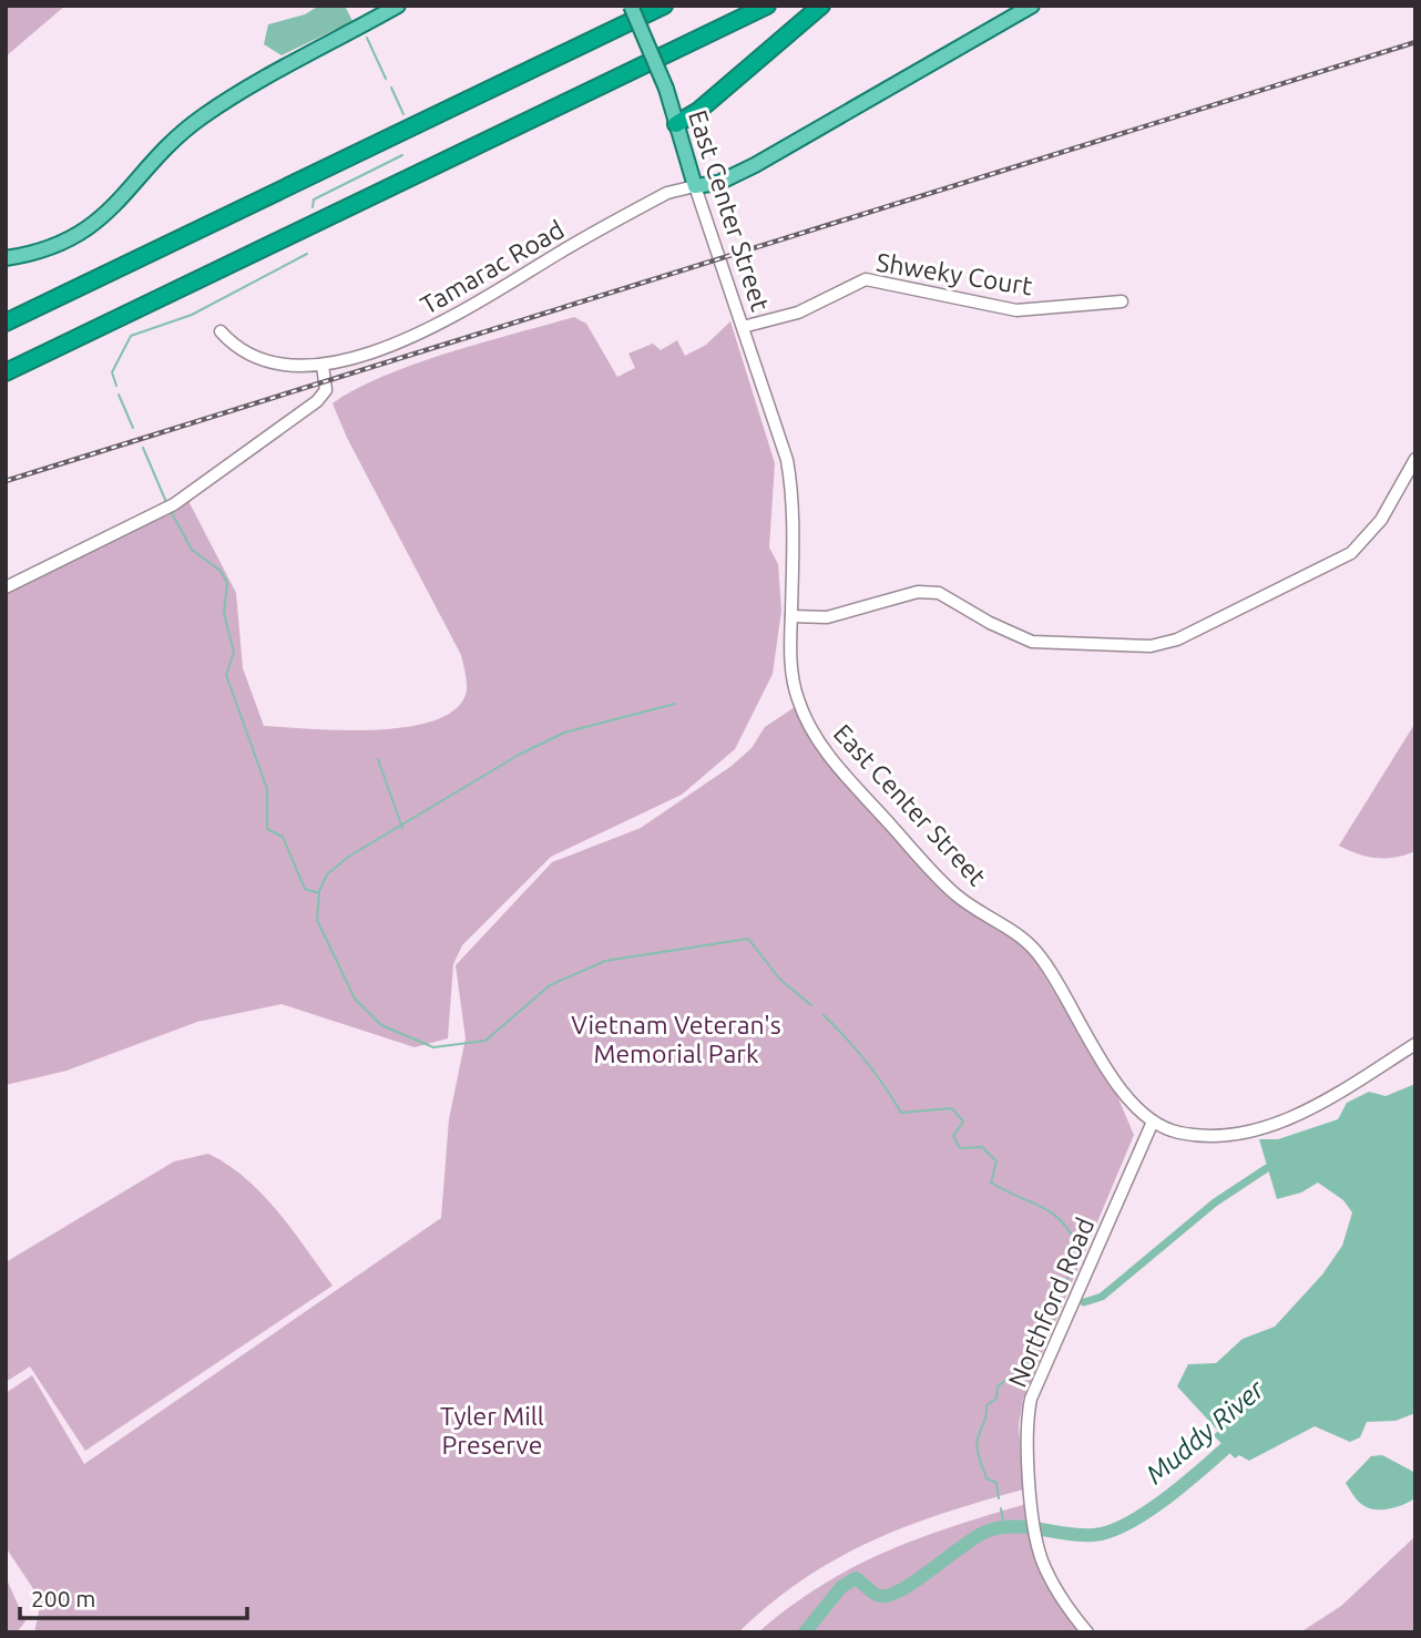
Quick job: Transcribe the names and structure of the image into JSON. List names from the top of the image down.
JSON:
{
  "streets": {
    "main road": ["East Center Street"],
    "street": ["Tamarac Road", "Shweky Court", "Northford Road"]
  },
  "crossings": [
    ["East Center Street", "Tamarac Road"],
    ["East Center Street", "Shweky Court"],
    ["East Center Street", "Northford Road"]
  ],
  "water": ["Muddy River"],
  "parks": ["Vietnam Veteran's Memorial Park", "Tyler Mill Preserve"],
  "scale_bar": "200 m"
}
